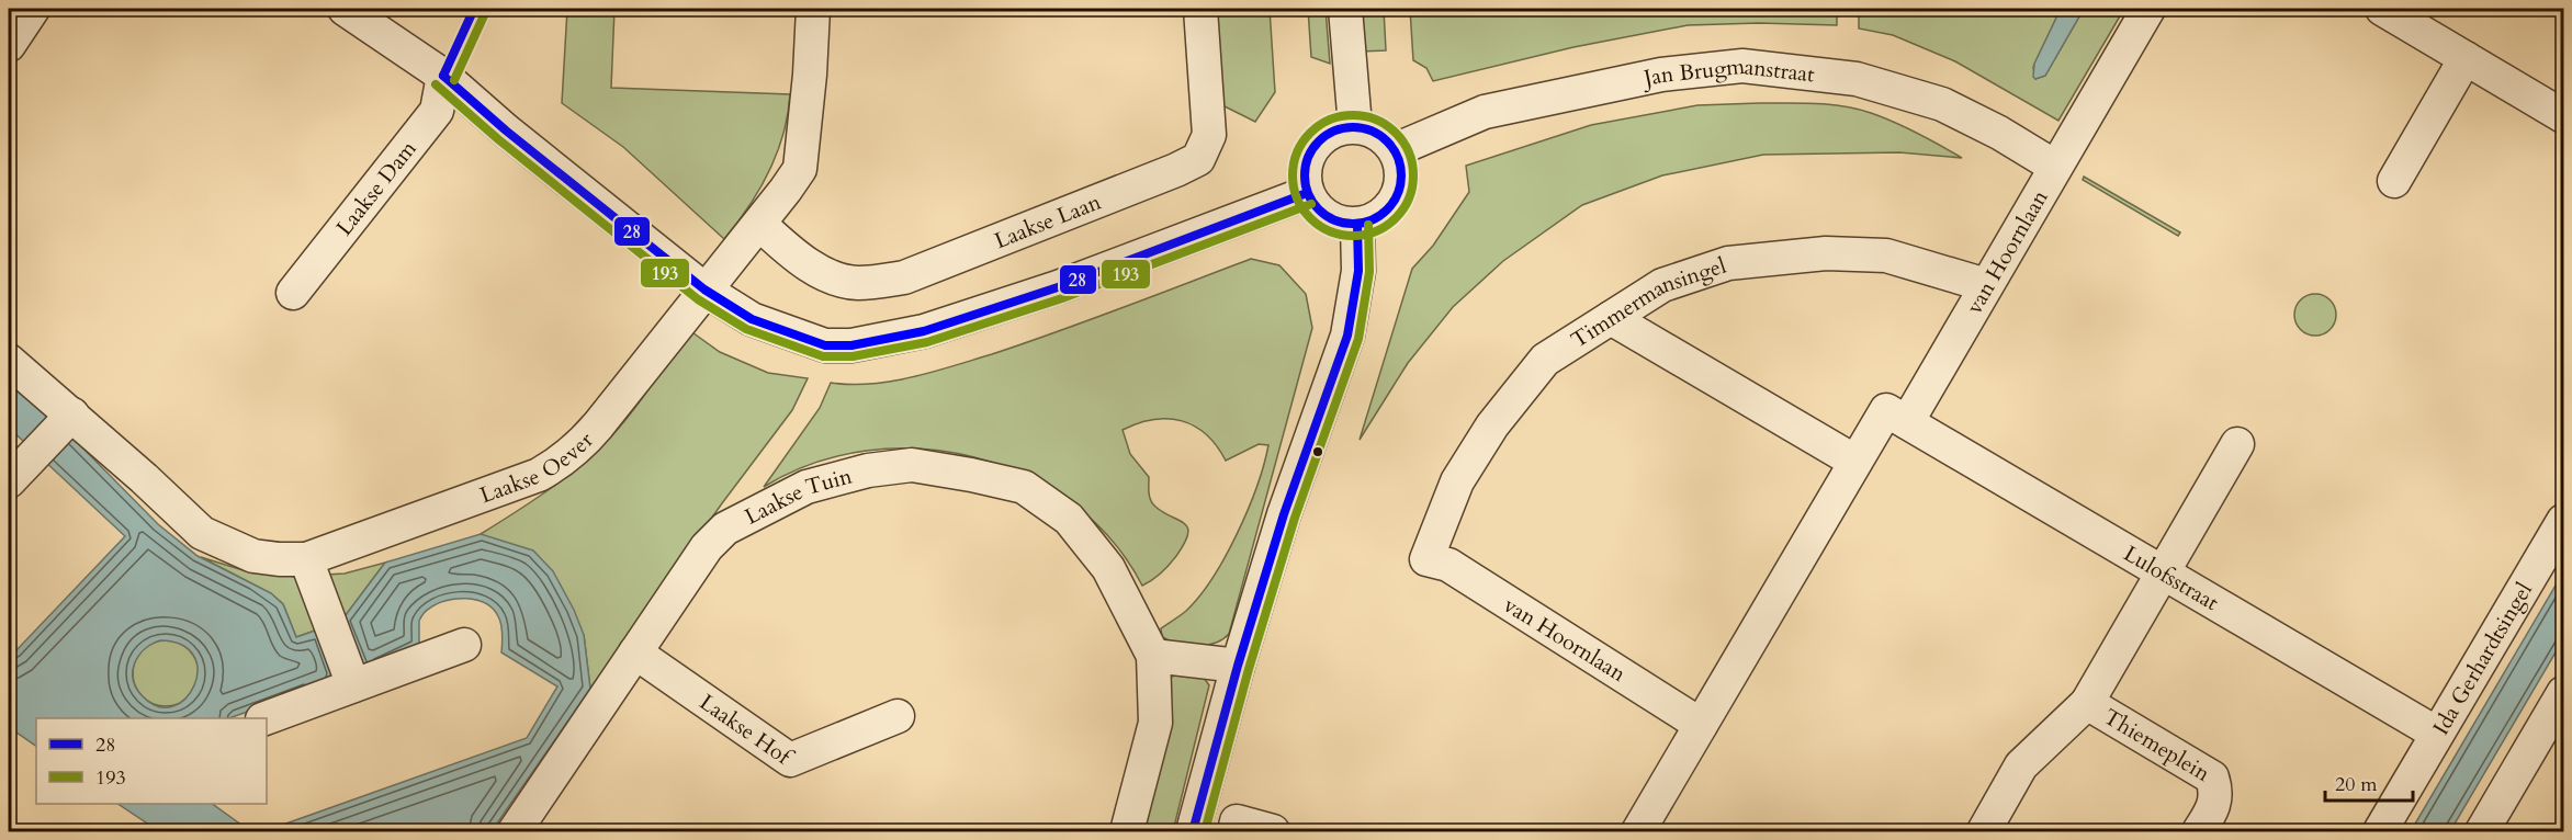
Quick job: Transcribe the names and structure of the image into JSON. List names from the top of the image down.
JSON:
{
  "streets": {
    "street": [
      "Jan Brugmanstraat",
      "Laakse Dam",
      "Laakse Laan",
      "van Hoornlaan",
      "Timmermansingel",
      "Laakse Oever",
      "Laakse Tuin",
      "Lulofsstraat",
      "Ida Gerhardtsingel",
      "Laakse Hof",
      "Thiemeplein"
    ]
  },
  "crossings": [
    ["Jan Brugmanstraat", "van Hoornlaan"],
    ["van Hoornlaan", "Timmermansingel"],
    ["van Hoornlaan", "Lulofsstraat"],
    ["Laakse Tuin", "Laakse Hof"],
    ["Lulofsstraat", "Ida Gerhardtsingel"],
    ["Lulofsstraat", "Thiemeplein"]
  ],
  "lines": ["transit line 28", "transit line 193"],
  "legend": ["28", "193"],
  "scale_bar": "20 m"
}
